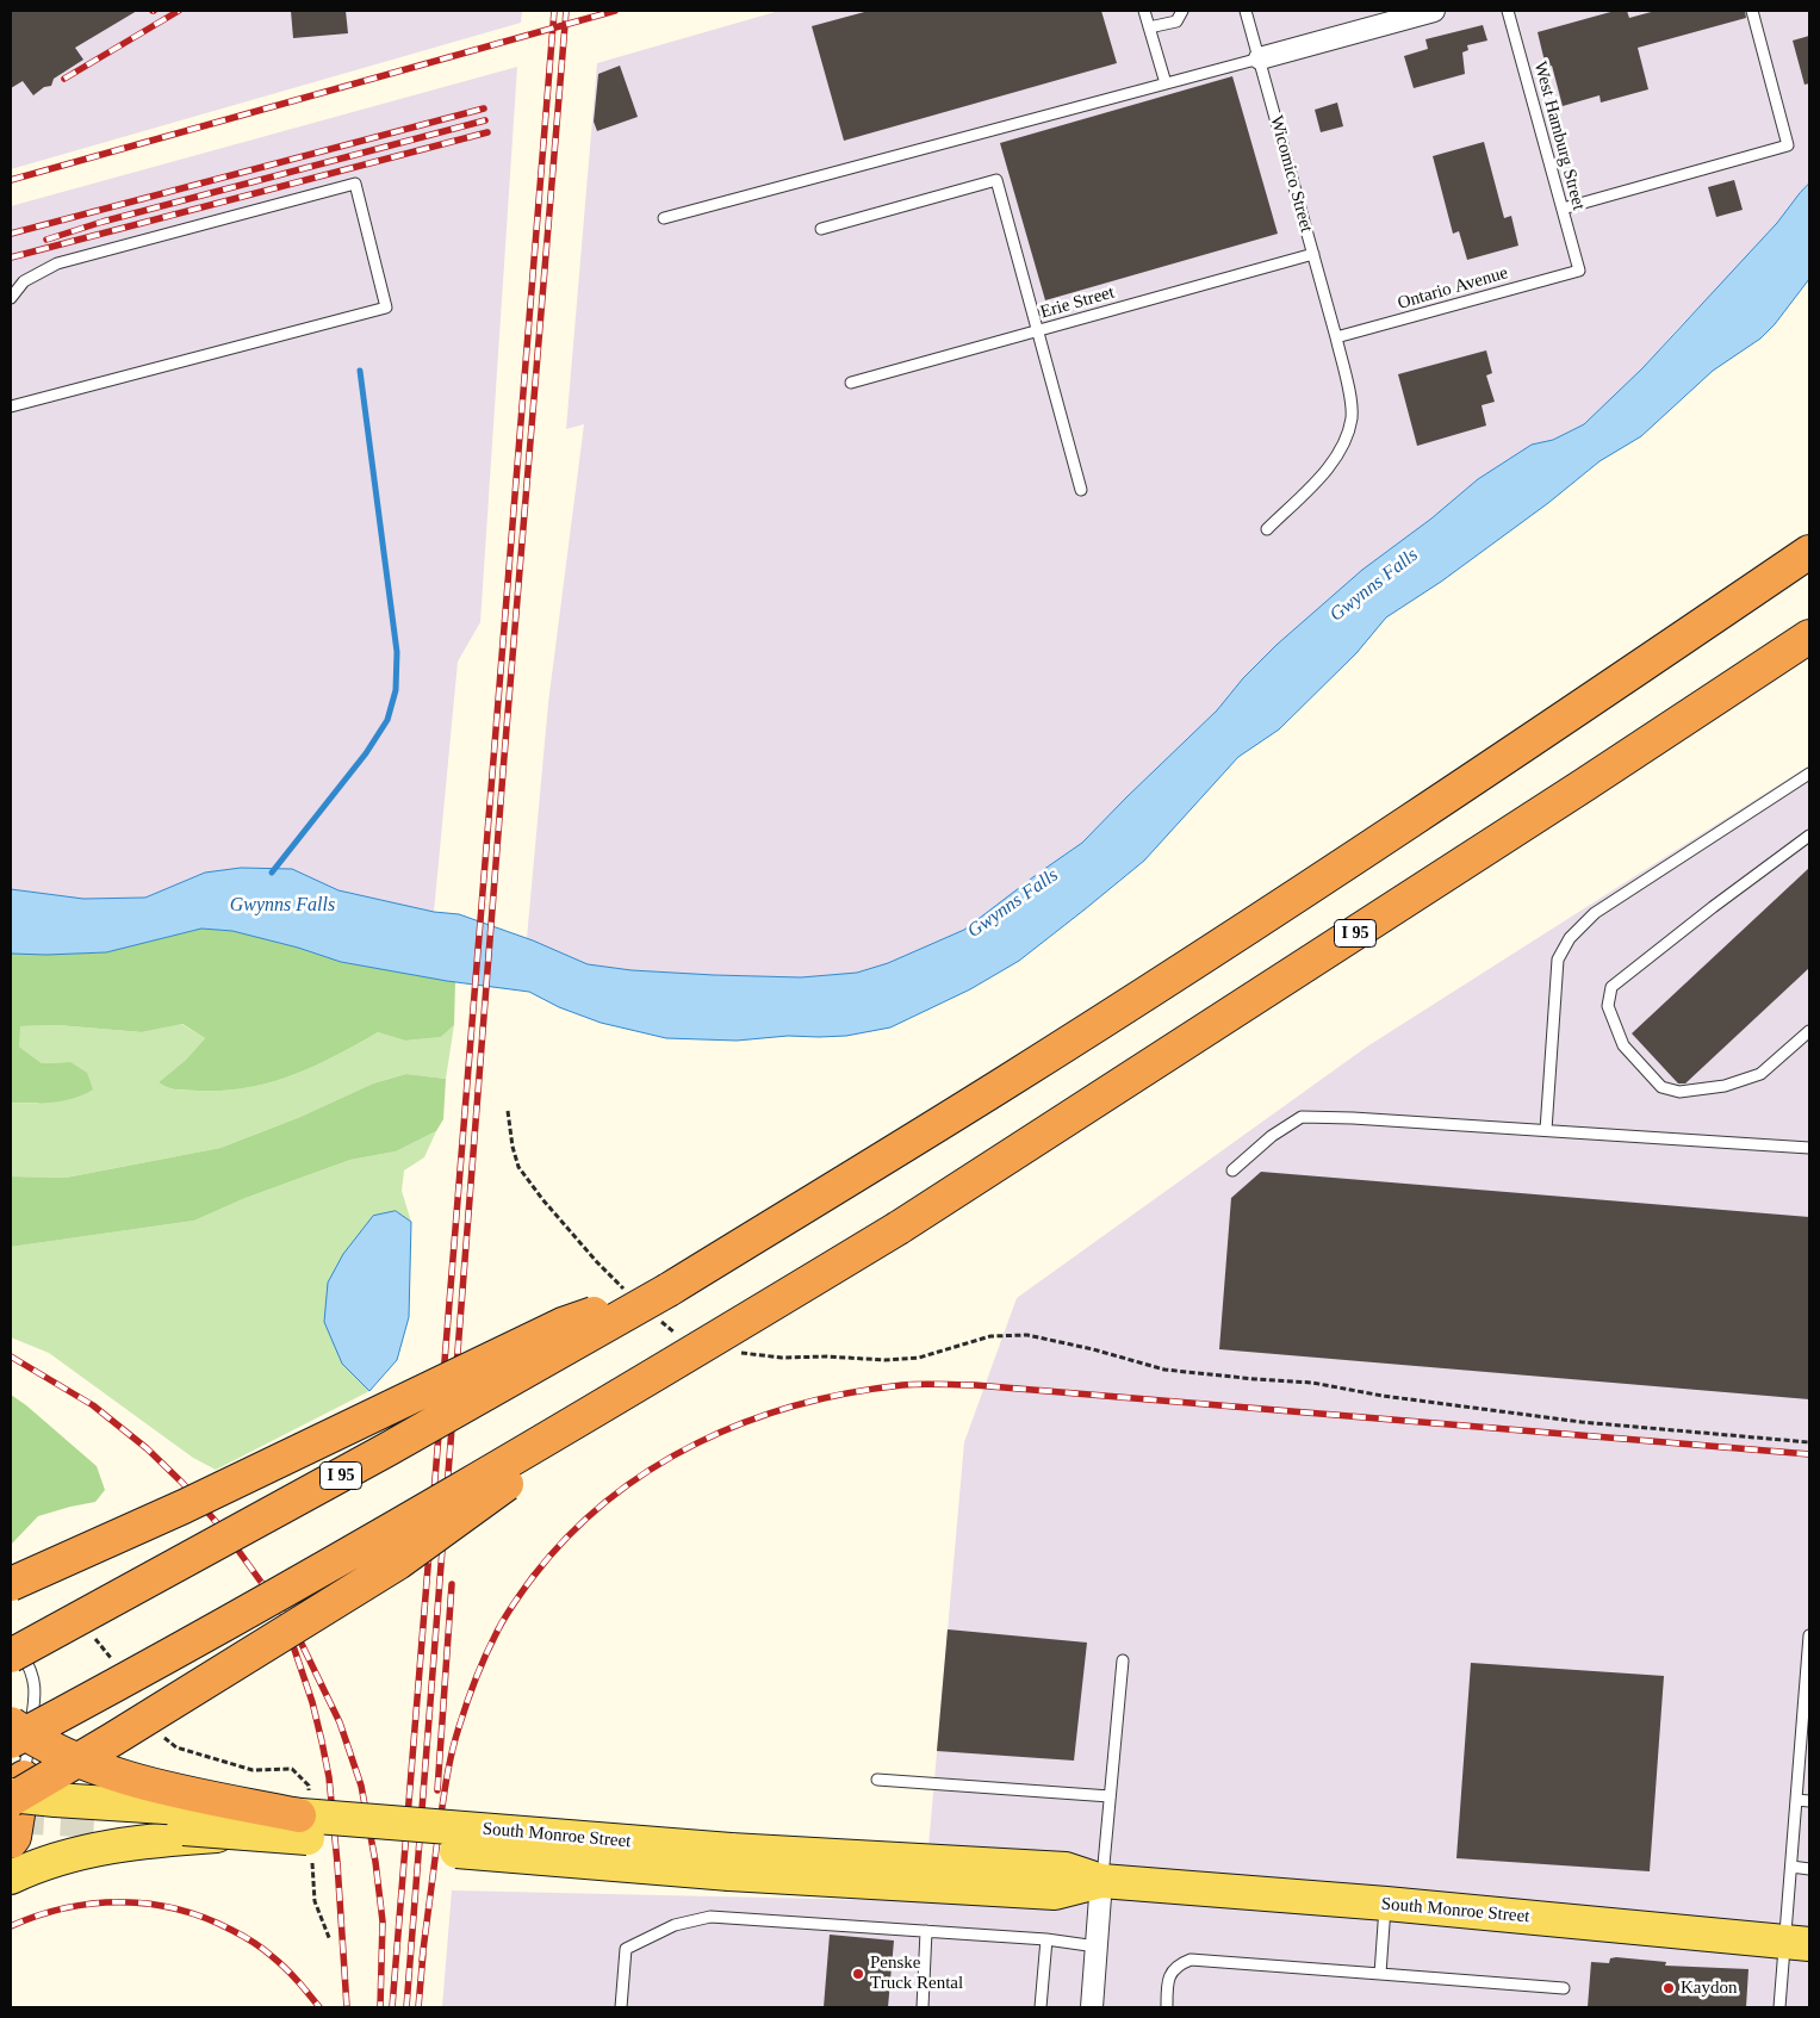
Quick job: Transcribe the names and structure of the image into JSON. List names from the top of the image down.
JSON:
{
  "streets": {
    "highway": ["I 95"],
    "main road": ["South Monroe Street"],
    "lane": [
      "West Hamburg Street",
      "Wicomico Street",
      "Ontario Avenue",
      "Erie Street"
    ]
  },
  "crossings": [
    ["West Hamburg Street", "Ontario Avenue"],
    ["Wicomico Street", "Ontario Avenue"],
    ["Wicomico Street", "Erie Street"]
  ],
  "water": ["Gwynns Falls"],
  "places": ["Penske Truck Rental", "Kaydon"]
}
